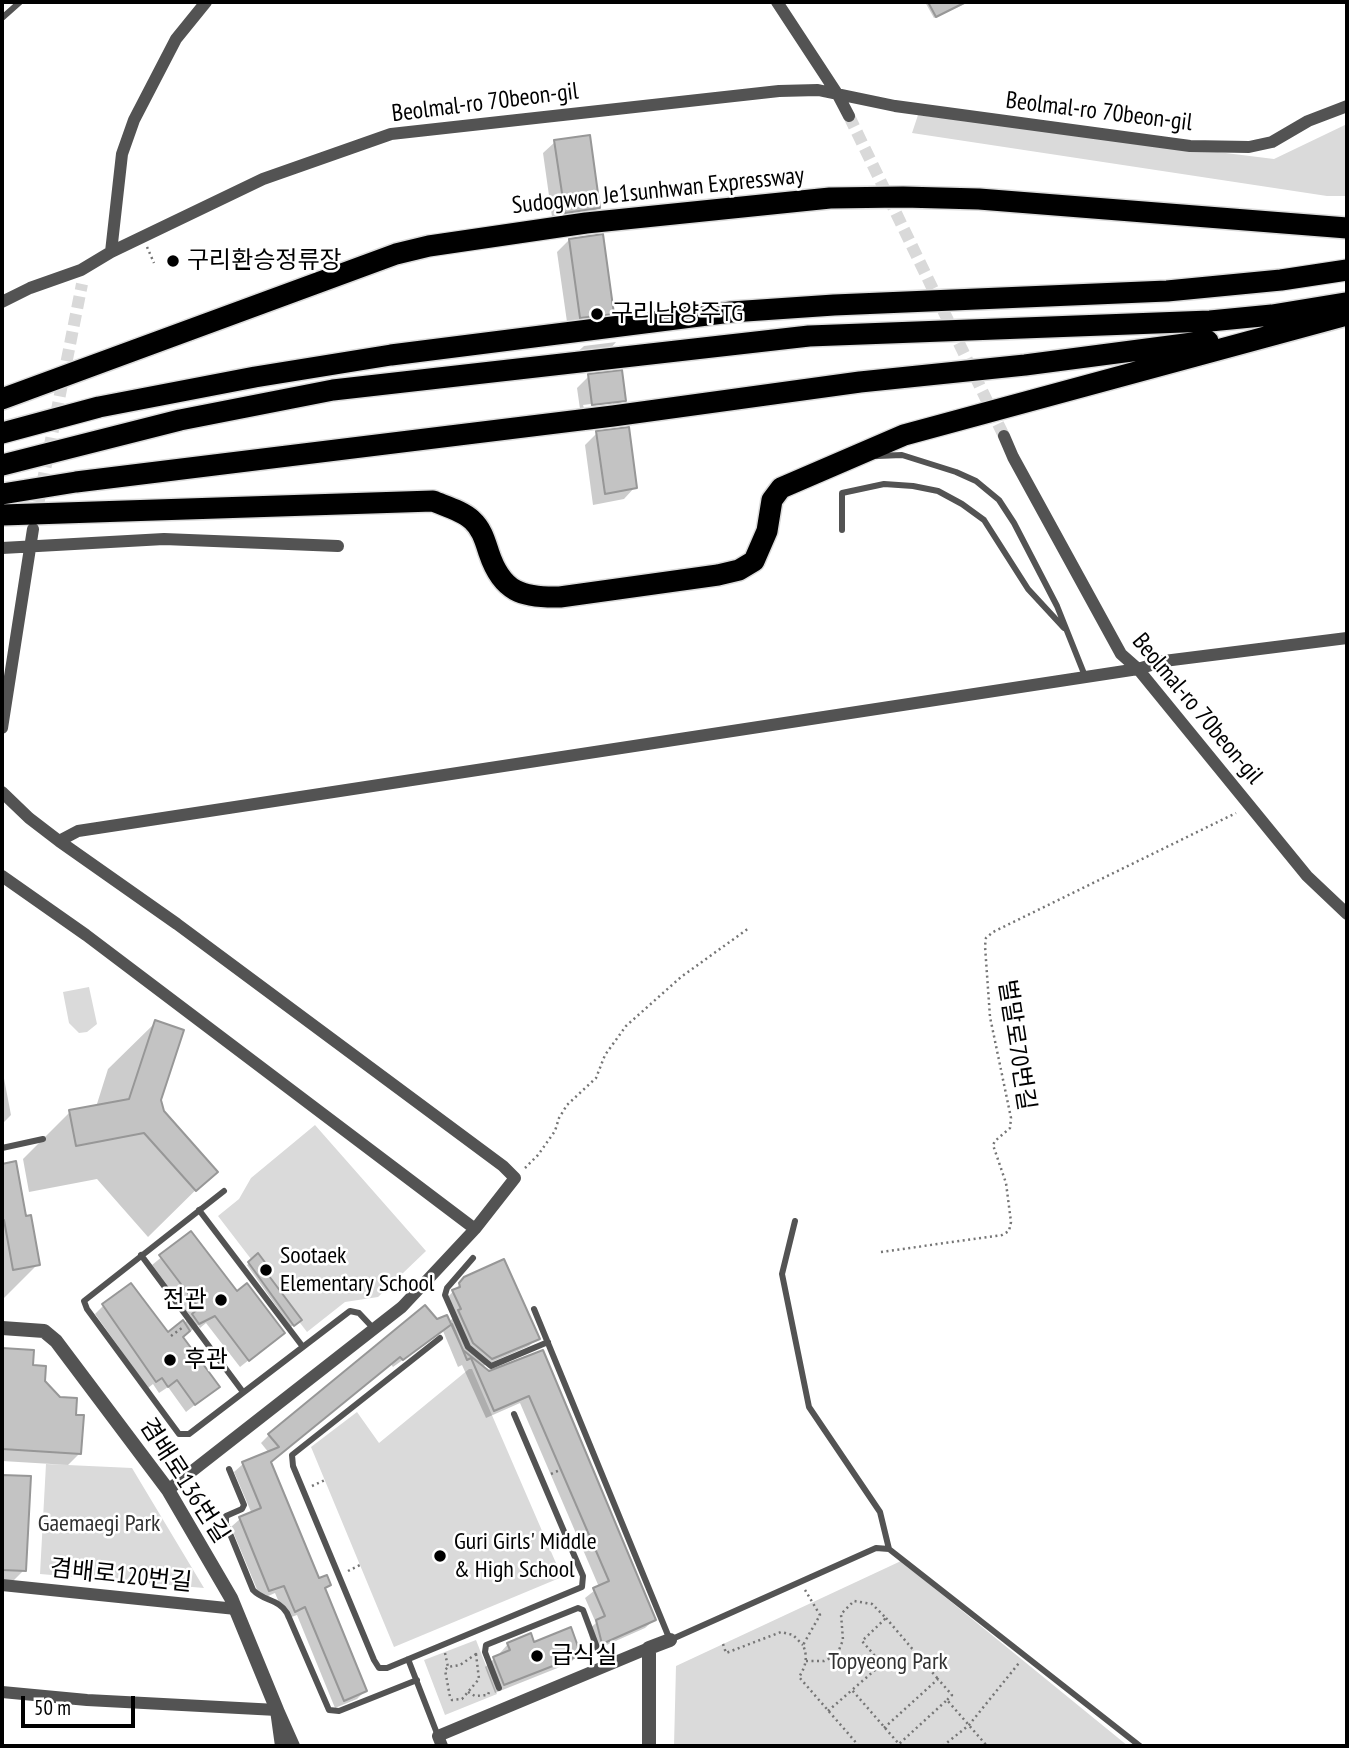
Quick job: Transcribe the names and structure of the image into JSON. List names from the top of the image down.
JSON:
{
  "streets": {
    "highway": ["Sudogwon Je1sunhwan Expressway"],
    "street": ["Beolmal-ro 70beon-gil", "겸배로136번길", "겸배로120번길"],
    "path": ["벌말로70번길"]
  },
  "crossings": [
    ["Beolmal-ro 70beon-gil", "벌말로70번길"],
    ["겸배로136번길", "겸배로120번길"]
  ],
  "parks": ["Gaemaegi Park", "Topyeong Park"],
  "places": [
    "구리환승정류장",
    "구리남양주TG",
    "Sootaek Elementary School",
    "전관",
    "후관",
    "Guri Girls' Middle & High School",
    "급식실"
  ],
  "scale_bar": "50 m"
}
